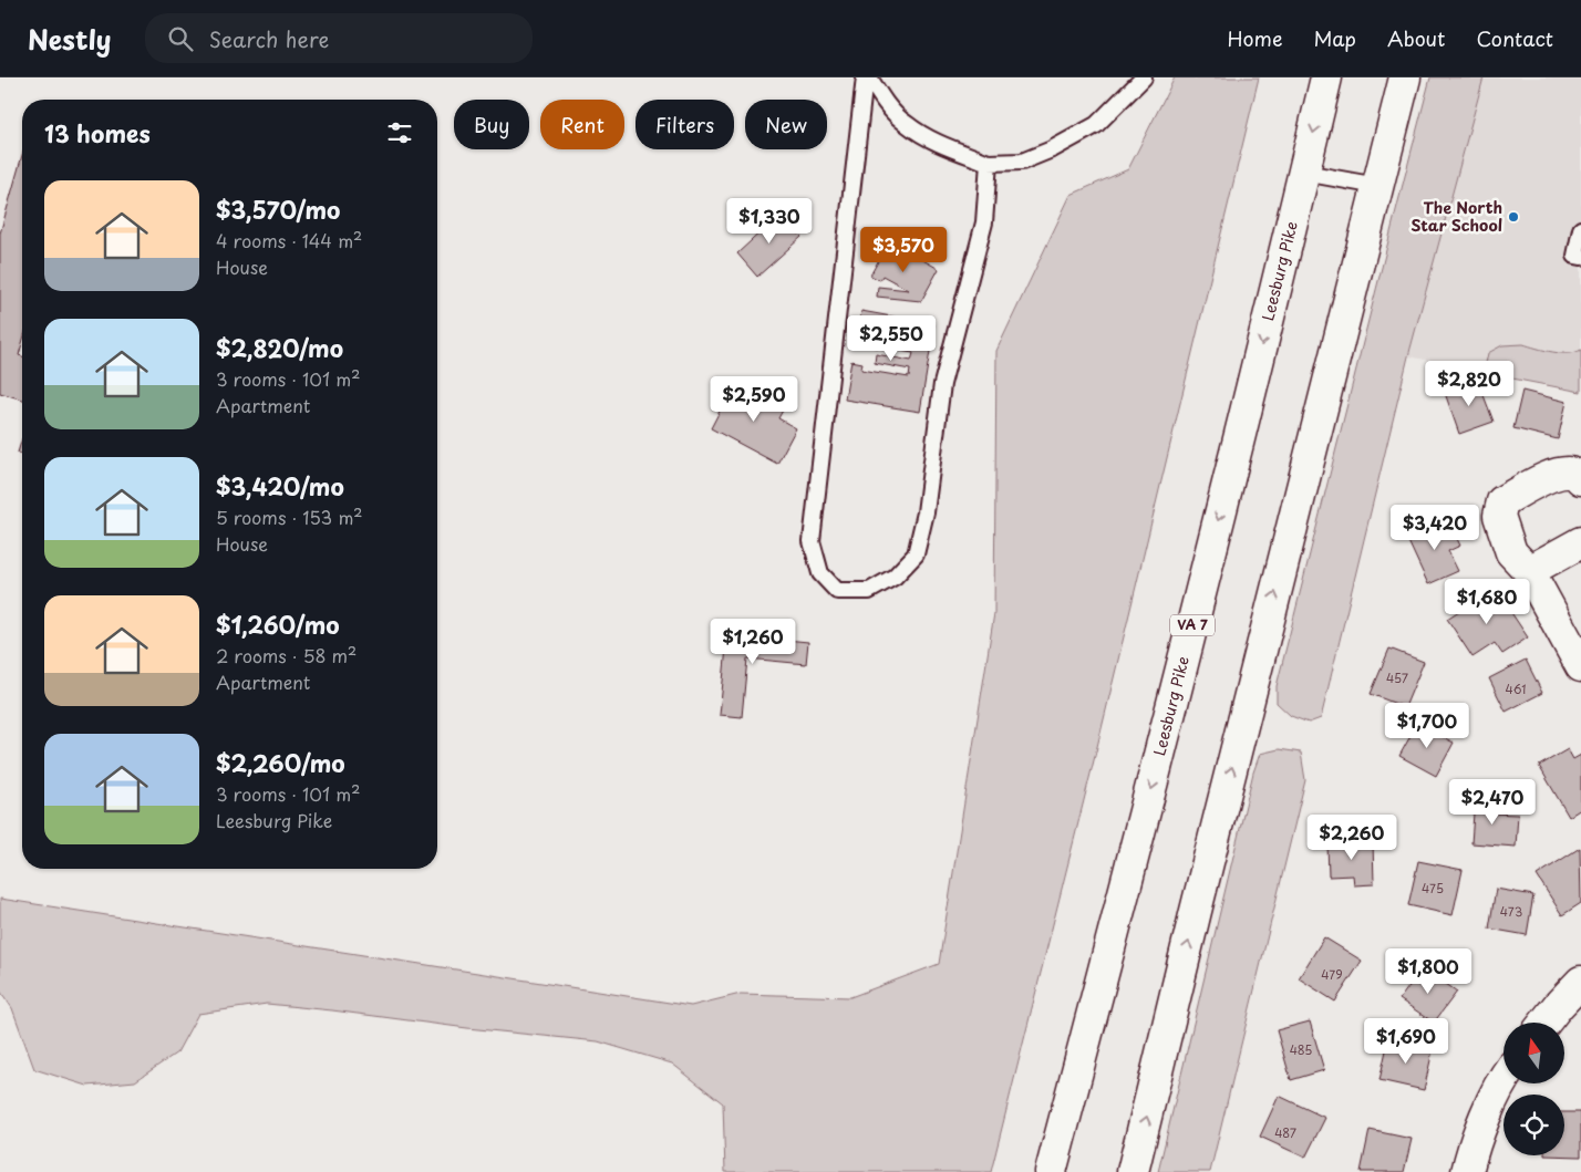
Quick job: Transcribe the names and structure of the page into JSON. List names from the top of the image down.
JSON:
{
  "streets": {
    "main road": ["Leesburg Pike", "VA 7"]
  },
  "places": ["The North Star School"],
  "house_numbers": [
    "457",
    "461",
    "475",
    "473",
    "479",
    "485",
    "487"
  ],
  "north": "top",
  "page": {
    "header": "Nestly",
    "search": "Search here",
    "nav": [
      "Home",
      "Map",
      "About",
      "Contact"
    ],
    "chip": [
      "Buy",
      "Rent",
      "Filters",
      "New"
    ],
    "heading": "13 homes",
    "list": [
      {
        "name": "$3,570/mo",
        "note": "4 rooms · 144 m² · House"
      },
      {
        "name": "$2,820/mo",
        "note": "3 rooms · 101 m² · Apartment"
      },
      {
        "name": "$3,420/mo",
        "note": "5 rooms · 153 m² · House"
      },
      {
        "name": "$1,260/mo",
        "note": "2 rooms · 58 m² · Apartment"
      },
      {
        "name": "$2,260/mo",
        "note": "3 rooms · 101 m² · Leesburg Pike"
      }
    ],
    "price": [
      "$1,330",
      "$3,570",
      "$2,550",
      "$2,820",
      "$2,590",
      "$3,420",
      "$1,680",
      "$1,260",
      "$1,700",
      "$2,470",
      "$2,260",
      "$1,800",
      "$1,690"
    ]
  }
}
